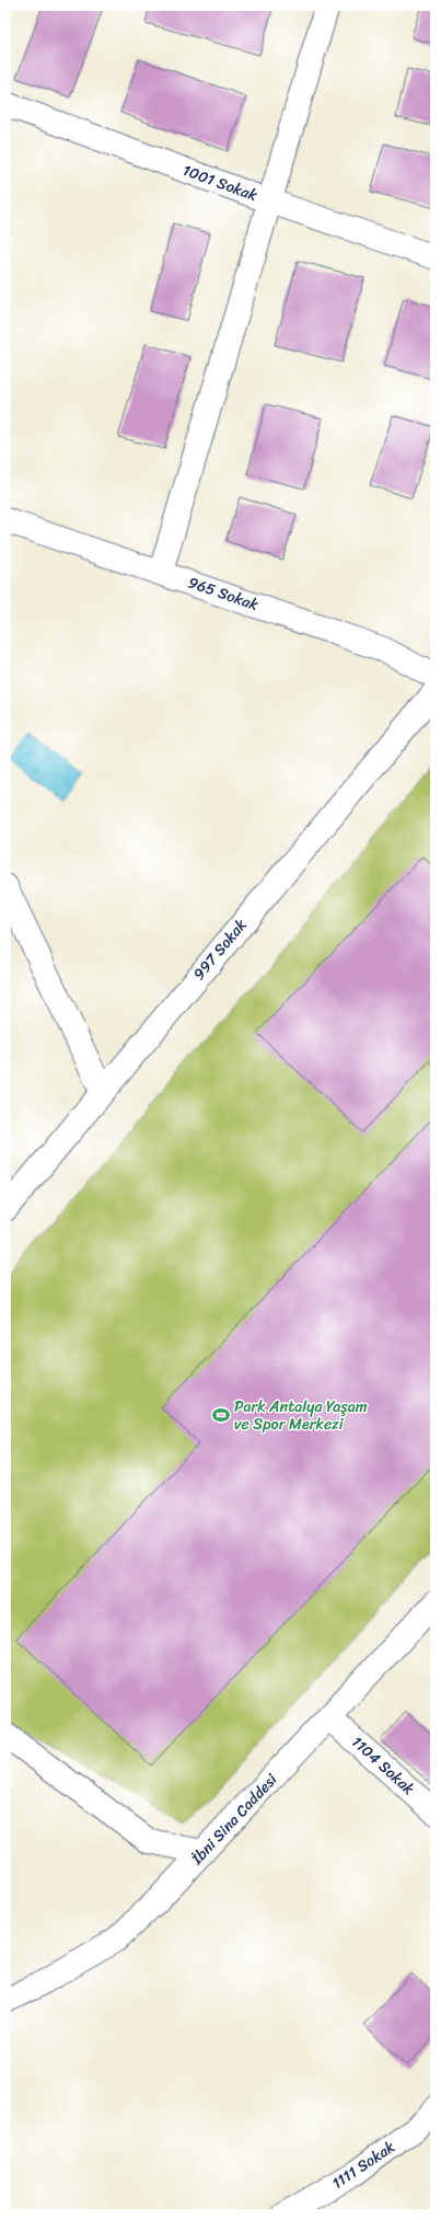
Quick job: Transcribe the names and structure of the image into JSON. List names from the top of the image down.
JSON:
{
  "streets": {
    "street": [
      "1001 Sokak",
      "965 Sokak",
      "997 Sokak",
      "1104 Sokak",
      "İbni Sina Caddesi",
      "1111 Sokak"
    ]
  },
  "crossings": [
    ["1104 Sokak", "İbni Sina Caddesi"]
  ],
  "places": {
    "sports": ["Park Antalya Yaşam ve Spor Merkezi"]
  }
}
